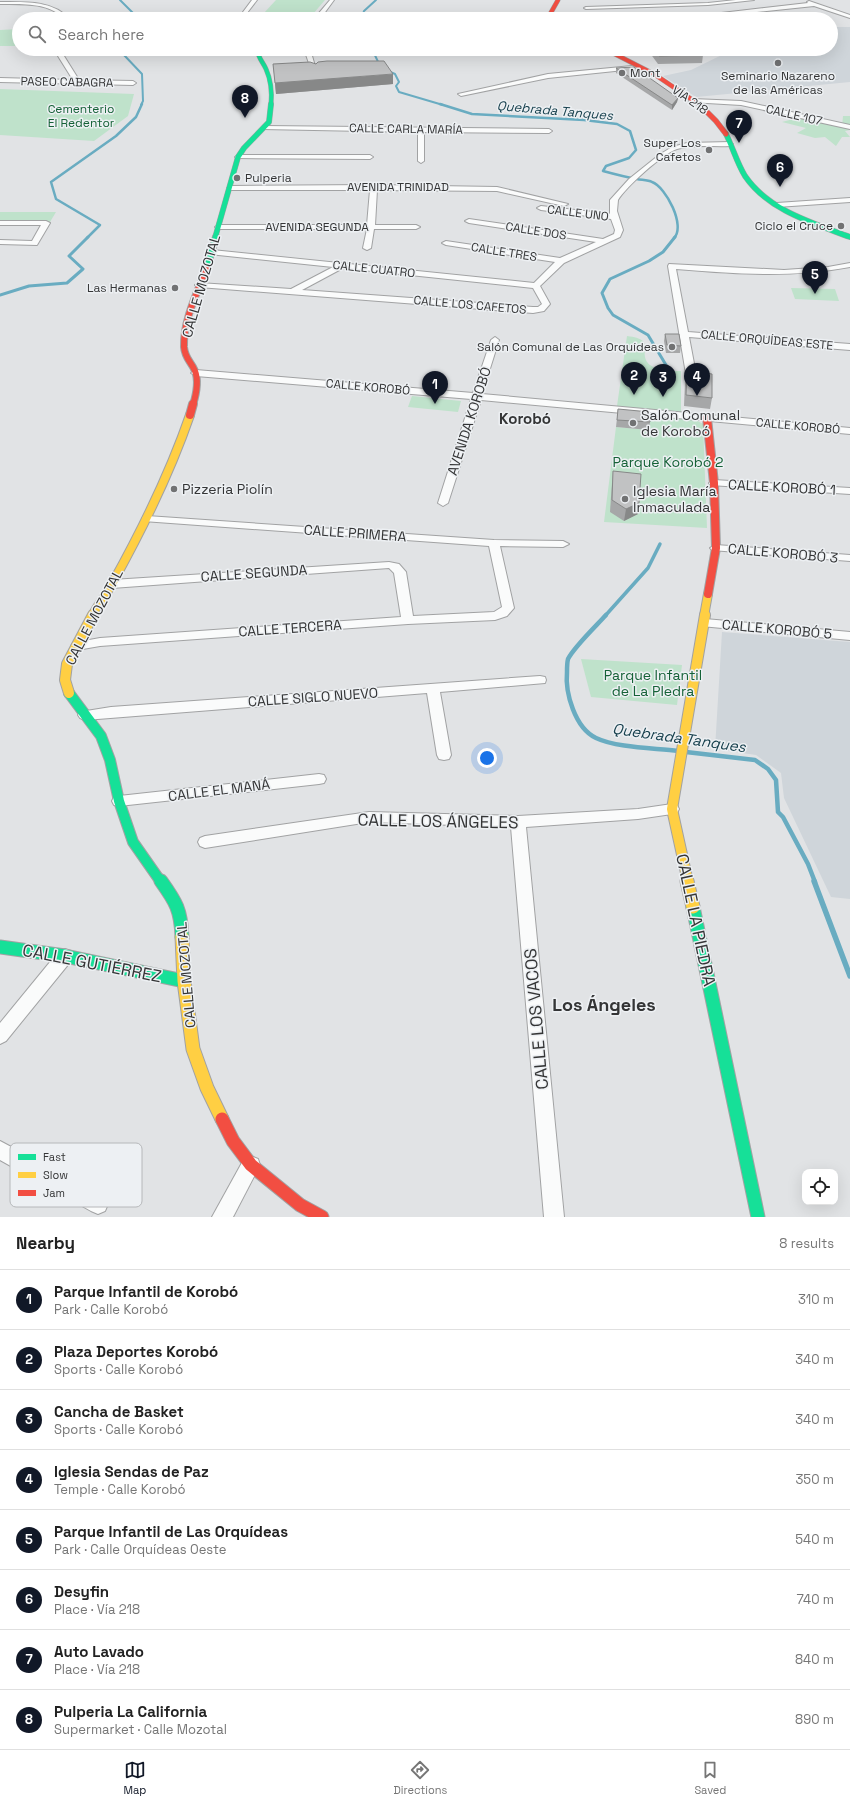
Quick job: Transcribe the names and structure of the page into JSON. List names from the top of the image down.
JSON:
{
  "streets": {
    "street": [
      "PASEO CABAGRA",
      "VÍA 218",
      "CALLE 107",
      "CALLE CARLA MARÍA",
      "AVENIDA TRINIDAD",
      "CALLE UNO",
      "AVENIDA SEGUNDA",
      "CALLE DOS",
      "CALLE TRES",
      "CALLE CUATRO",
      "CALLE MOZOTAL",
      "CALLE LOS CAFETOS",
      "CALLE ORQUÍDEAS ESTE",
      "CALLE KOROBÓ",
      "AVENIDA KOROBÓ",
      "CALLE KOROBÓ 1",
      "CALLE PRIMERA",
      "CALLE KOROBÓ 3",
      "CALLE SEGUNDA",
      "CALLE TERCERA",
      "CALLE KOROBÓ 5",
      "CALLE SIGLO NUEVO",
      "CALLE EL MANÁ",
      "CALLE LOS ÁNGELES",
      "CALLE LA PIEDRA",
      "CALLE GUTIÉRREZ",
      "CALLE LOS VACOS"
    ]
  },
  "crossings": [
    ["VÍA 218", "CALLE 107"],
    ["VÍA 218", "CALLE LOS CAFETOS"],
    ["CALLE CARLA MARÍA", "CALLE MOZOTAL"],
    ["AVENIDA TRINIDAD", "CALLE MOZOTAL"],
    ["CALLE UNO", "CALLE LOS CAFETOS"],
    ["AVENIDA SEGUNDA", "CALLE MOZOTAL"],
    ["CALLE DOS", "CALLE LOS CAFETOS"],
    ["CALLE TRES", "CALLE LOS CAFETOS"],
    ["CALLE CUATRO", "CALLE MOZOTAL"],
    ["CALLE CUATRO", "CALLE LOS CAFETOS"],
    ["CALLE MOZOTAL", "CALLE LOS CAFETOS"],
    ["CALLE MOZOTAL", "CALLE KOROBÓ"],
    ["CALLE MOZOTAL", "CALLE PRIMERA"],
    ["CALLE MOZOTAL", "CALLE SEGUNDA"],
    ["CALLE MOZOTAL", "CALLE TERCERA"],
    ["CALLE MOZOTAL", "CALLE SIGLO NUEVO"],
    ["CALLE MOZOTAL", "CALLE EL MANÁ"],
    ["CALLE MOZOTAL", "CALLE GUTIÉRREZ"],
    ["CALLE KOROBÓ", "AVENIDA KOROBÓ"],
    ["CALLE KOROBÓ", "CALLE LA PIEDRA"],
    ["CALLE KOROBÓ 1", "CALLE LA PIEDRA"],
    ["CALLE PRIMERA", "CALLE TERCERA"],
    ["CALLE KOROBÓ 3", "CALLE LA PIEDRA"],
    ["CALLE SEGUNDA", "CALLE TERCERA"],
    ["CALLE KOROBÓ 5", "CALLE LA PIEDRA"],
    ["CALLE LOS ÁNGELES", "CALLE LA PIEDRA"],
    ["CALLE LOS ÁNGELES", "CALLE LOS VACOS"]
  ],
  "districts": ["Korobó", "Los Ángeles"],
  "water": ["Quebrada Tanques"],
  "parks": ["Cementerio El Redentor", "Parque Korobó 2", "Parque Infantil de La PIedra"],
  "places": [
    "Seminario Nazareno de las Américas",
    "Mont",
    "Super Los Cafetos",
    "Pulperia",
    "Ciclo el Cruce",
    "Las Hermanas",
    "Salón Comunal de Las Orquídeas",
    "Salón Comunal de Korobó",
    "Pizzeria Piolín",
    "Iglesia María Inmaculada"
  ],
  "legend": ["Fast", "Slow", "Jam"],
  "page": {
    "search": "Search here",
    "pins": [
      "8",
      "7",
      "6",
      "5",
      "2",
      "4",
      "3",
      "1"
    ],
    "heading": ["Nearby", "8 results"],
    "list": [
      {
        "mark": "1",
        "name": "Parque Infantil de Korobó",
        "note": "Park · Calle Korobó",
        "value": "310 m"
      },
      {
        "mark": "2",
        "name": "Plaza Deportes Korobó",
        "note": "Sports · Calle Korobó",
        "value": "340 m"
      },
      {
        "mark": "3",
        "name": "Cancha de Basket",
        "note": "Sports · Calle Korobó",
        "value": "340 m"
      },
      {
        "mark": "4",
        "name": "Iglesia Sendas de Paz",
        "note": "Temple · Calle Korobó",
        "value": "350 m"
      },
      {
        "mark": "5",
        "name": "Parque Infantil de Las Orquídeas",
        "note": "Park · Calle Orquídeas Oeste",
        "value": "540 m"
      },
      {
        "mark": "6",
        "name": "Desyfin",
        "note": "Place · Vía 218",
        "value": "740 m"
      },
      {
        "mark": "7",
        "name": "Auto Lavado",
        "note": "Place · Vía 218",
        "value": "840 m"
      },
      {
        "mark": "8",
        "name": "Pulperia La California",
        "note": "Supermarket · Calle Mozotal",
        "value": "890 m"
      }
    ],
    "nav": ["Map", "Directions", "Saved"]
  }
}
